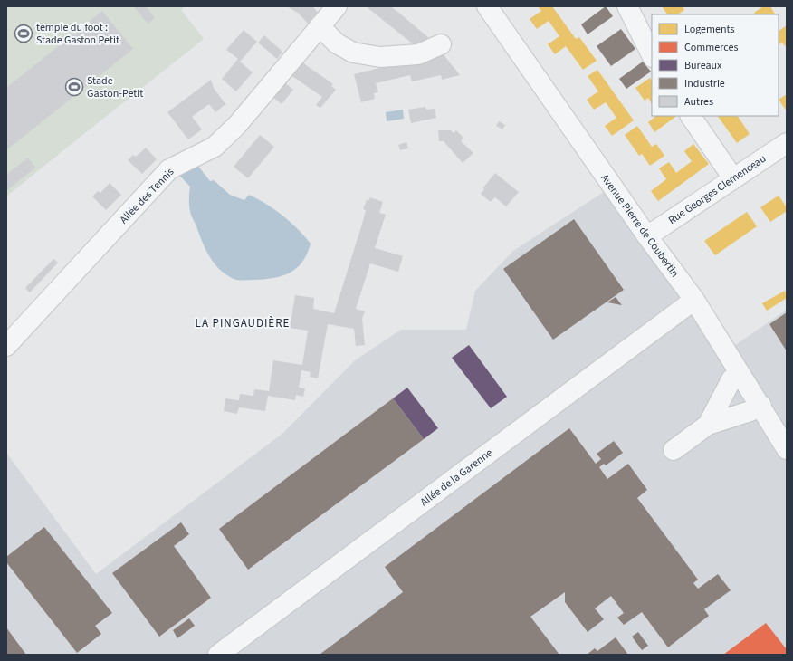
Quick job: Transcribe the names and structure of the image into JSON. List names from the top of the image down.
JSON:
{
  "streets": {
    "street": [
      "Rue Georges Clemenceau",
      "Allée des Tennis",
      "Avenue Pierre de Coubertin",
      "Allée de la Garenne"
    ]
  },
  "crossings": [
    ["Rue Georges Clemenceau", "Avenue Pierre de Coubertin"],
    ["Avenue Pierre de Coubertin", "Allée de la Garenne"]
  ],
  "districts": ["LA PINGAUDIÈRE"],
  "places": {
    "sports": ["temple du foot : Stade Gaston Petit", "Stade Gaston-Petit"]
  },
  "legend": [
    "Logements",
    "Commerces",
    "Bureaux",
    "Industrie",
    "Autres"
  ]
}
